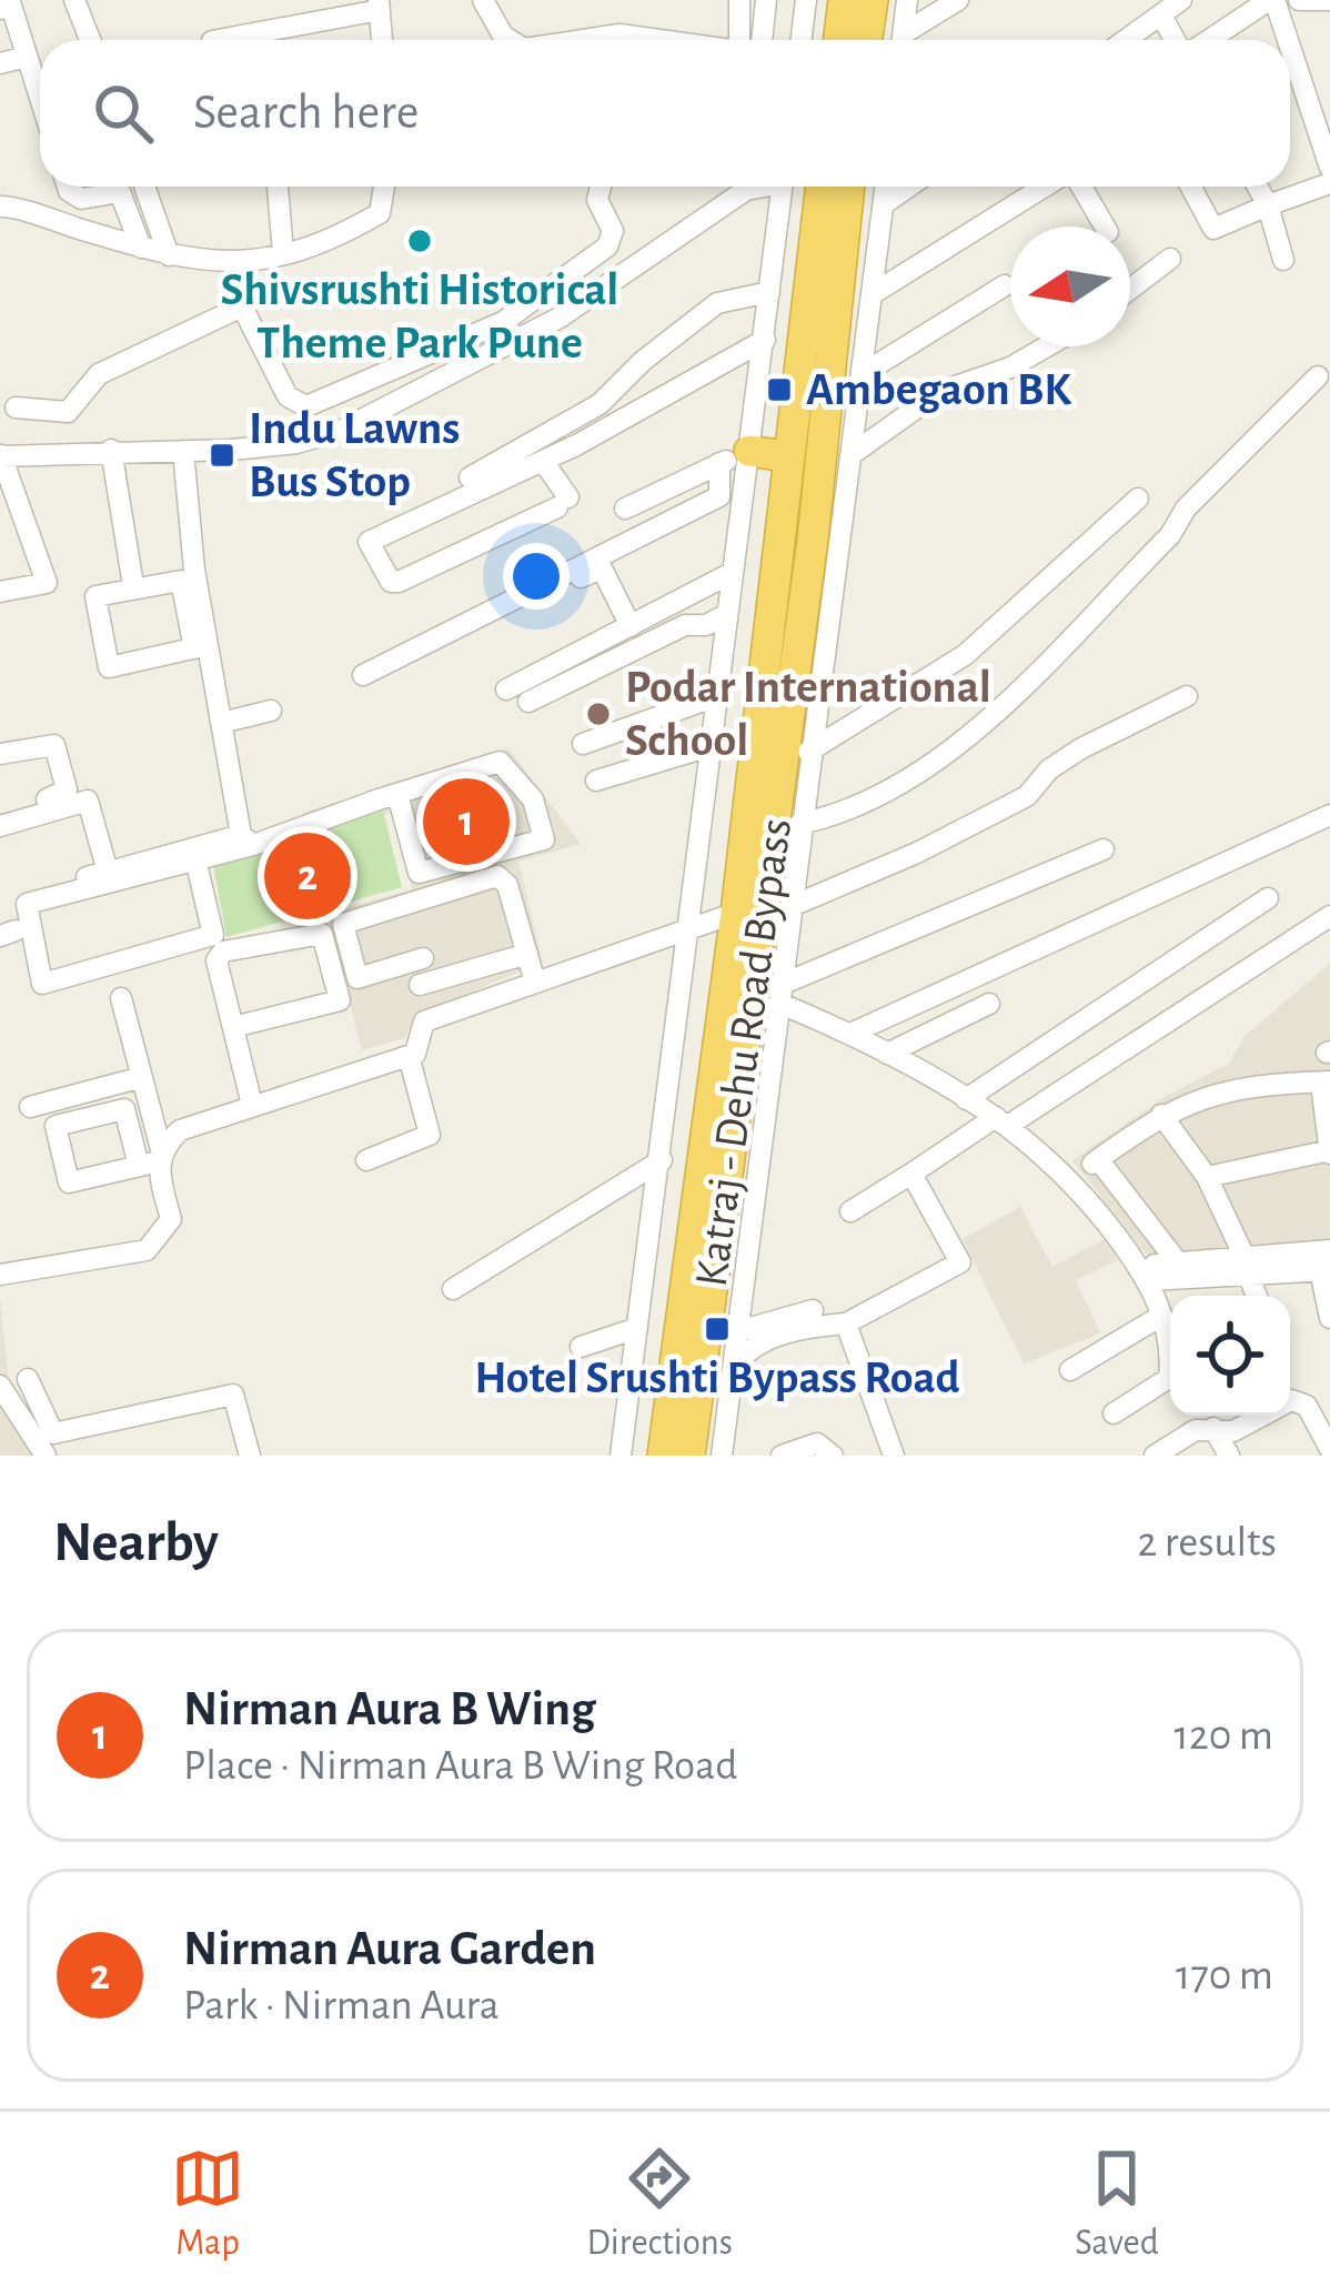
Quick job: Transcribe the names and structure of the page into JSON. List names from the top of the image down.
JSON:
{
  "streets": {
    "highway": ["Katraj - Dehu Road Bypass"]
  },
  "places": {
    "other": ["Shivsrushti Historical Theme Park Pune", "Podar International School"],
    "transit": ["Ambegaon BK", "Indu Lawns Bus Stop", "Hotel Srushti Bypass Road"]
  },
  "north": "left",
  "page": {
    "search": "Search here",
    "pins": ["1", "2"],
    "heading": ["Nearby", "2 results"],
    "list": [
      {
        "mark": "1",
        "name": "Nirman Aura B Wing",
        "note": "Place · Nirman Aura B Wing Road",
        "value": "120 m"
      },
      {
        "mark": "2",
        "name": "Nirman Aura Garden",
        "note": "Park · Nirman Aura",
        "value": "170 m"
      }
    ],
    "nav": ["Map", "Directions", "Saved"]
  }
}
